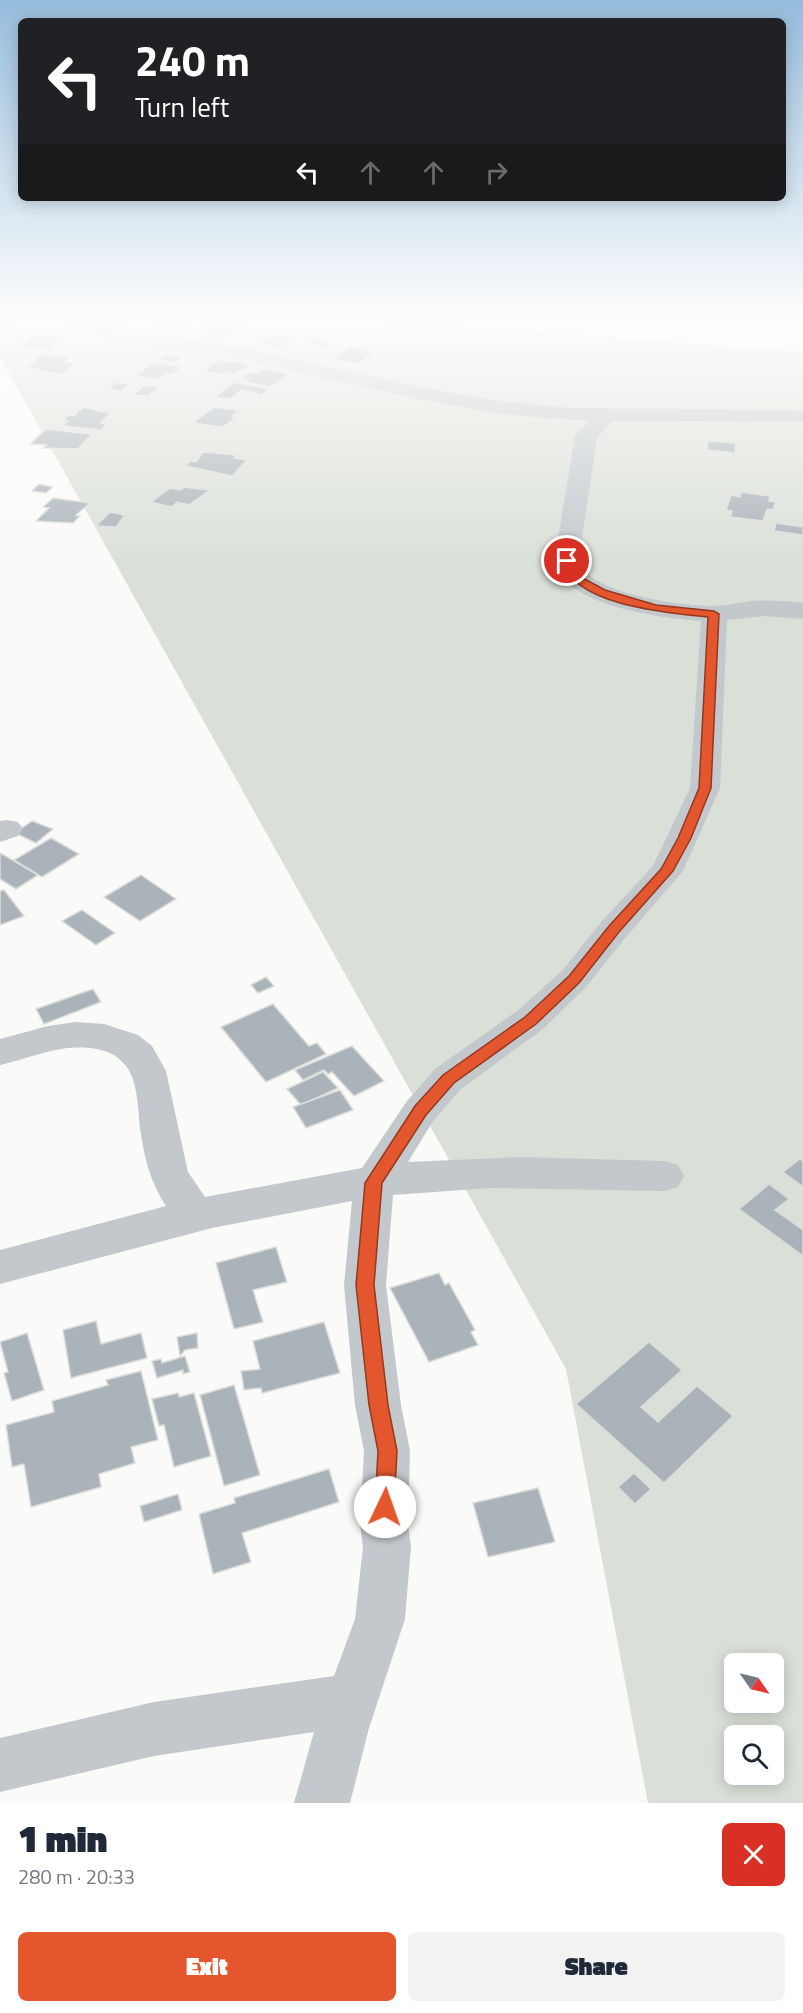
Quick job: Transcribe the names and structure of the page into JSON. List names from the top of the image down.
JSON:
{
  "north": "bottom right",
  "page": {
    "turn": ["240 m", "Turn left"],
    "heading": ["1 min", "280 m · 20:33"],
    "buttons": ["Exit", "Share"]
  }
}
